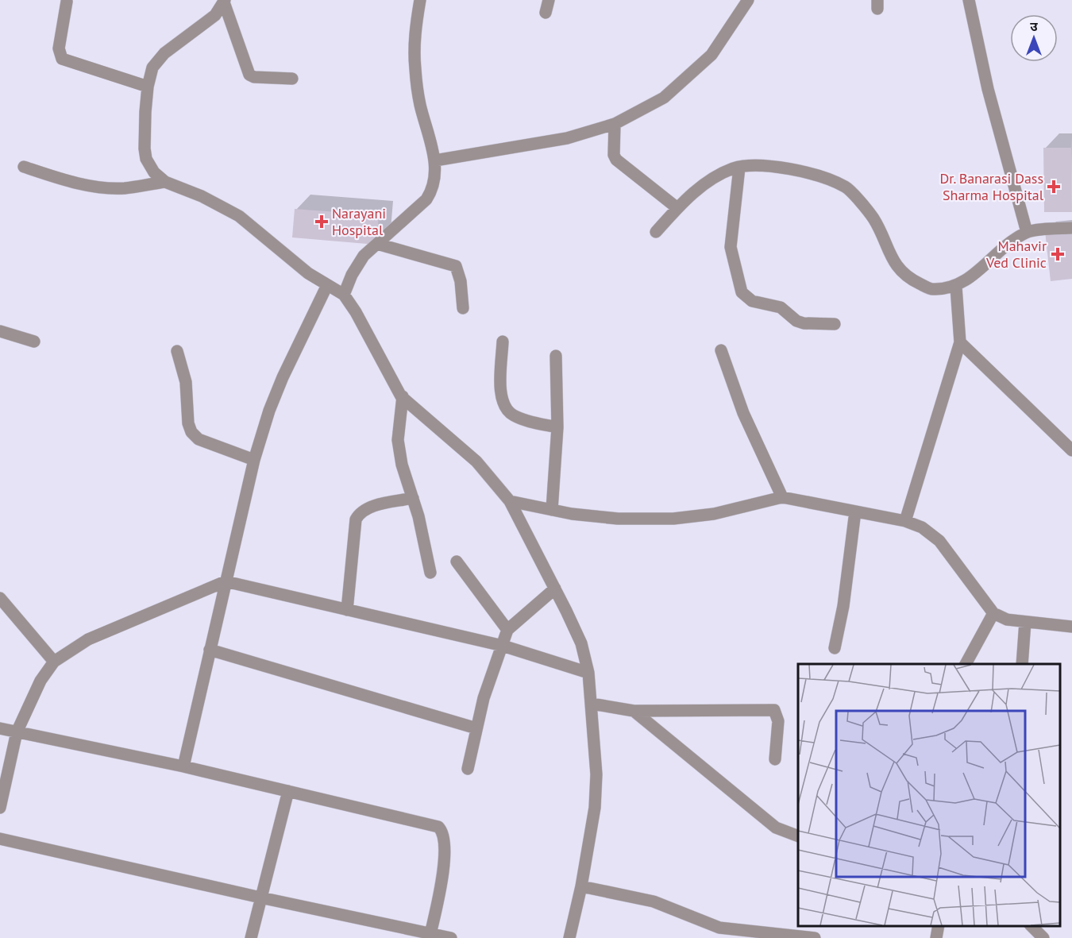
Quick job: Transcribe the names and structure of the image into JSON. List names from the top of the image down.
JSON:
{
  "places": {
    "health": ["Dr. Banarasi Dass Sharma Hospital", "Narayani Hospital", "Mahavir Ved Clinic"]
  },
  "north": "top"
}
